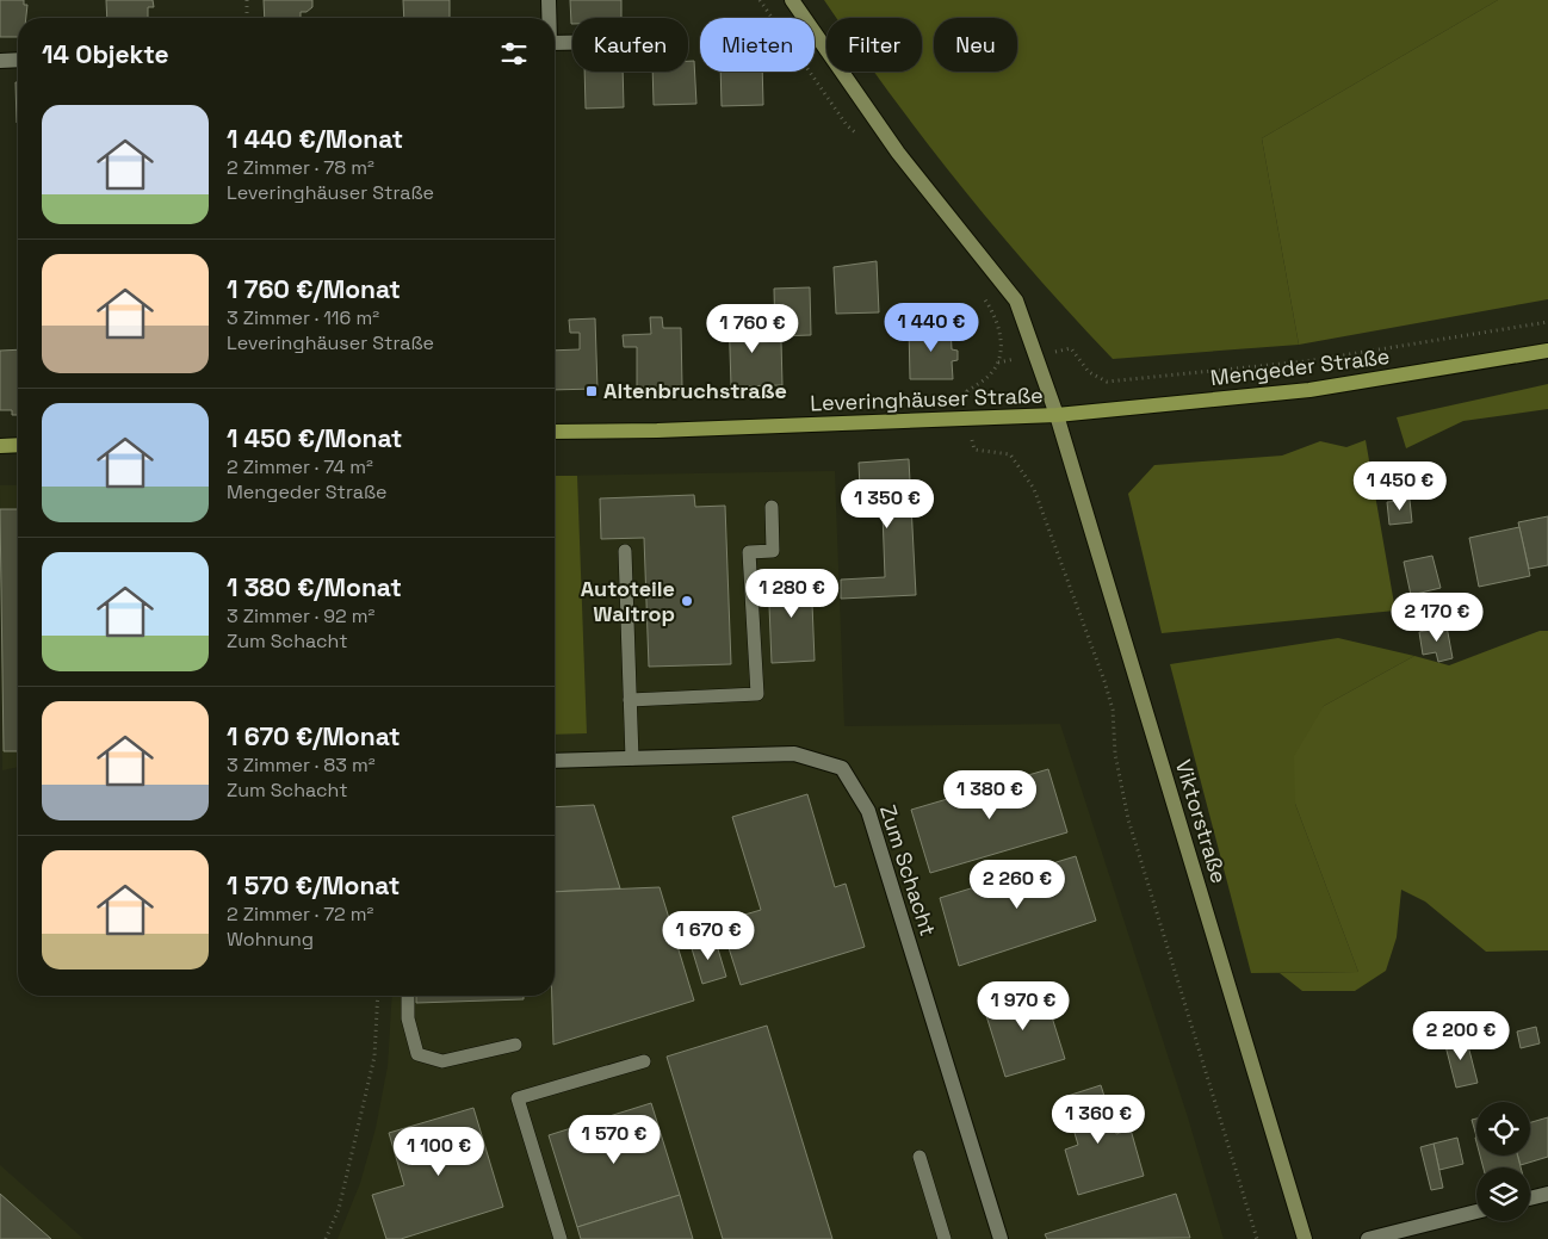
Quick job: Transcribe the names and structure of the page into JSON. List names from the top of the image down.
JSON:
{
  "streets": {
    "main road": ["Mengeder Straße", "Leveringhäuser Straße", "Viktorstraße"],
    "street": ["Zum Schacht"]
  },
  "crossings": [
    ["Mengeder Straße", "Leveringhäuser Straße"],
    ["Mengeder Straße", "Viktorstraße"],
    ["Leveringhäuser Straße", "Viktorstraße"]
  ],
  "places": {
    "transit": ["Altenbruchstraße"],
    "other": ["Autoteile Waltrop"]
  },
  "page": {
    "chip": [
      "Kaufen",
      "Mieten",
      "Filter",
      "Neu"
    ],
    "heading": "14 Objekte",
    "list": [
      {
        "name": "1 440 €/Monat",
        "note": "2 Zimmer · 78 m² · Leveringhäuser Straße"
      },
      {
        "name": "1 760 €/Monat",
        "note": "3 Zimmer · 116 m² · Leveringhäuser Straße"
      },
      {
        "name": "1 450 €/Monat",
        "note": "2 Zimmer · 74 m² · Mengeder Straße"
      },
      {
        "name": "1 380 €/Monat",
        "note": "3 Zimmer · 92 m² · Zum Schacht"
      },
      {
        "name": "1 670 €/Monat",
        "note": "3 Zimmer · 83 m² · Zum Schacht"
      },
      {
        "name": "1 570 €/Monat",
        "note": "2 Zimmer · 72 m² · Wohnung"
      }
    ],
    "price": [
      "1 440 €",
      "1 760 €",
      "1 450 €",
      "1 350 €",
      "1 280 €",
      "2 170 €",
      "1 380 €",
      "2 260 €",
      "1 670 €",
      "1 970 €",
      "2 200 €",
      "1 360 €",
      "1 570 €",
      "1 100 €"
    ]
  }
}
